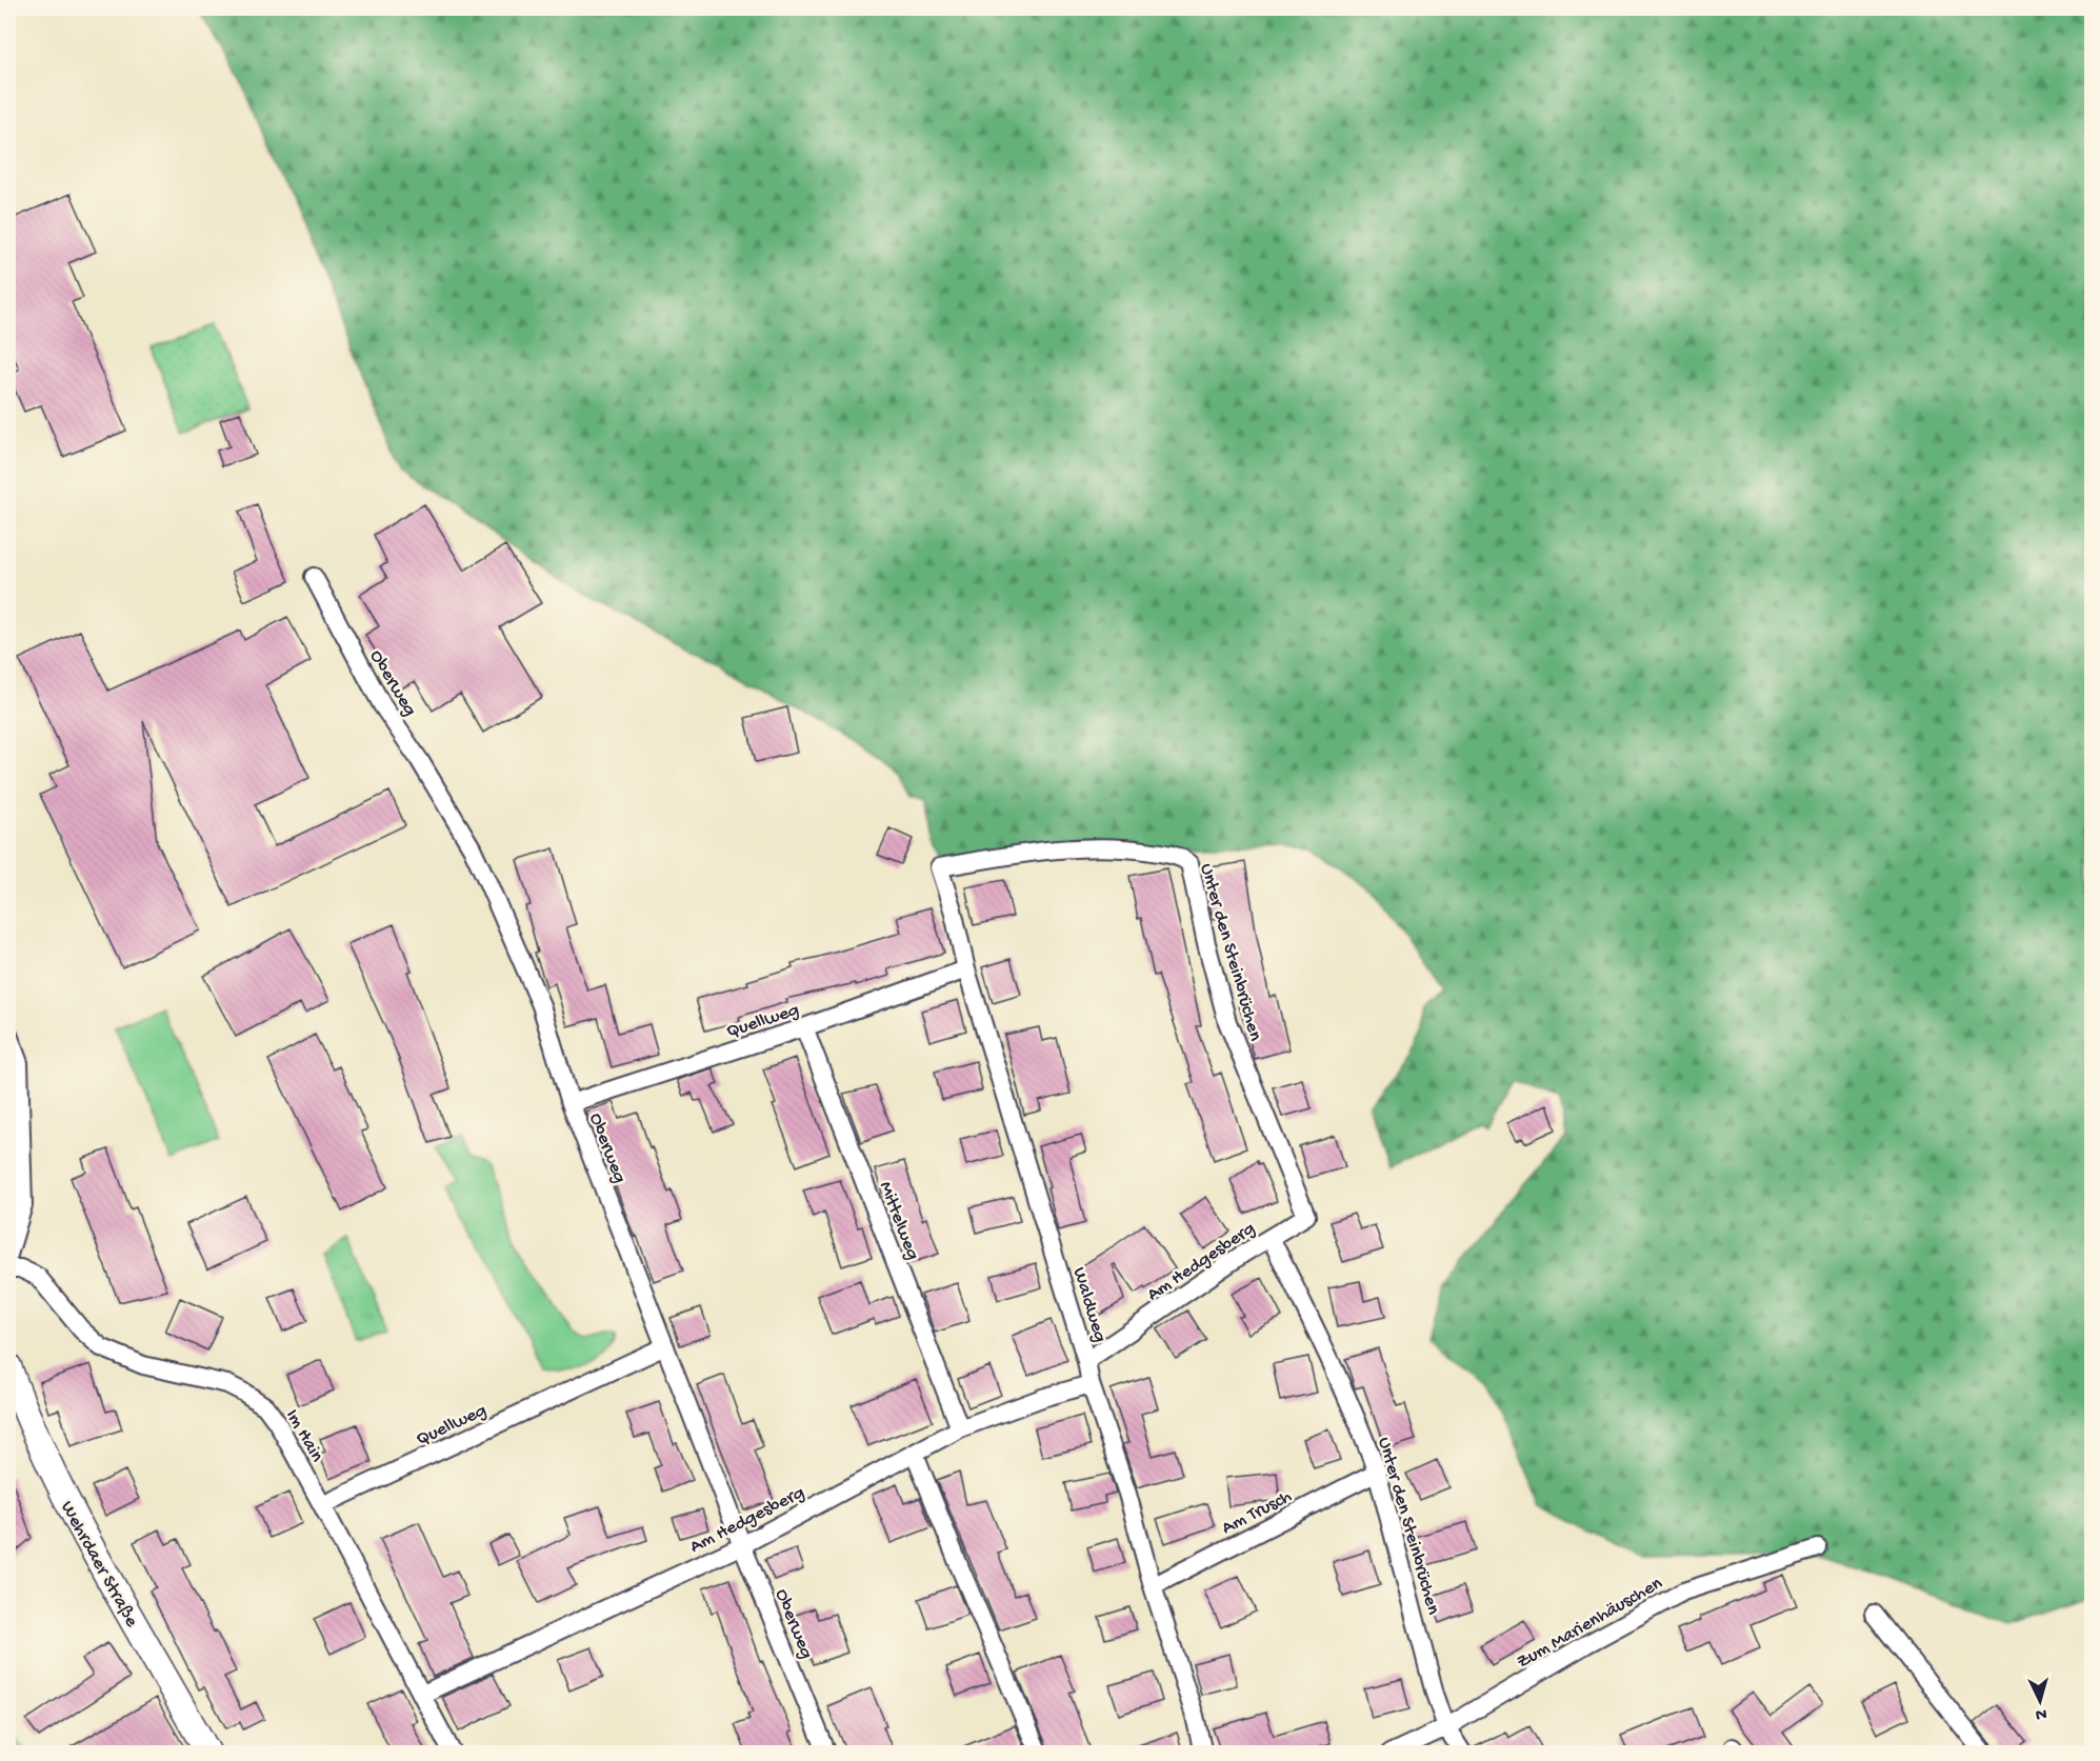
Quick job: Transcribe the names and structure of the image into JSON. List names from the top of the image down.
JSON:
{
  "streets": {
    "main road": ["Wehrdaer Straße"],
    "street": [
      "Oberweg",
      "Unter den Steinbrüchen",
      "Quellweg",
      "Mittelweg",
      "Am Hedgesberg",
      "Waldweg",
      "Im Hain",
      "Am Trusch",
      "Zum Marienhäuschen"
    ]
  },
  "crossings": [
    ["Oberweg", "Quellweg"],
    ["Oberweg", "Am Hedgesberg"],
    ["Unter den Steinbrüchen", "Am Hedgesberg"],
    ["Unter den Steinbrüchen", "Waldweg"],
    ["Unter den Steinbrüchen", "Am Trusch"],
    ["Unter den Steinbrüchen", "Zum Marienhäuschen"],
    ["Quellweg", "Mittelweg"],
    ["Quellweg", "Waldweg"],
    ["Quellweg", "Im Hain"],
    ["Mittelweg", "Am Hedgesberg"],
    ["Am Hedgesberg", "Waldweg"],
    ["Am Hedgesberg", "Im Hain"],
    ["Waldweg", "Am Trusch"]
  ],
  "north": "bottom"
}
